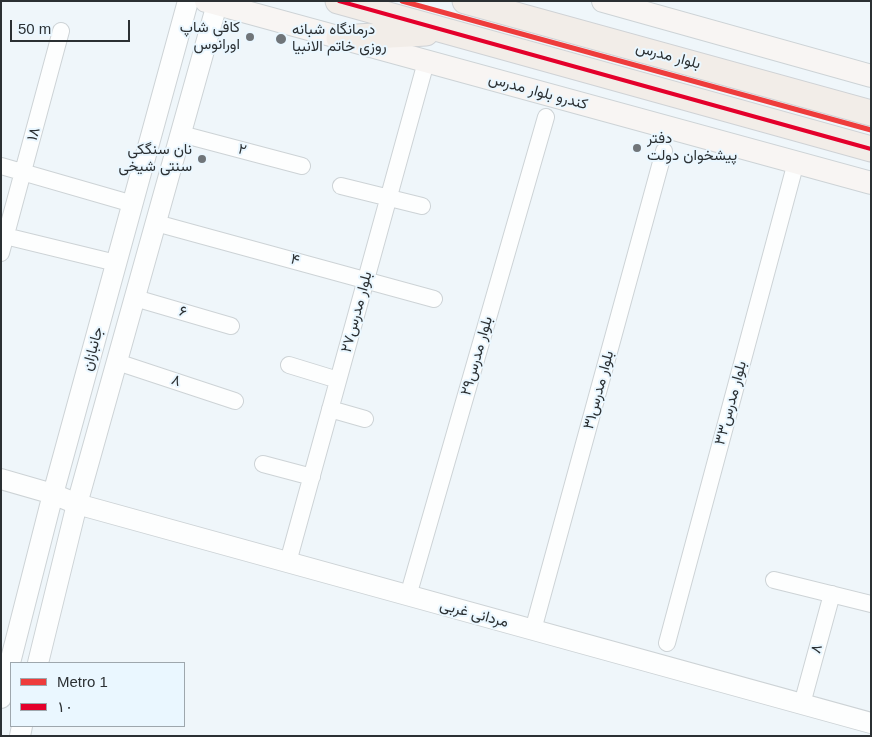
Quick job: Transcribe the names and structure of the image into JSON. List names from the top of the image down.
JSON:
{
  "streets": {
    "main road": ["بلوار مدرس", "کندرو بلوار مدرس"],
    "street": [
      "۱۸",
      "۲",
      "۴",
      "۶",
      "بلوار مدرس۲۷",
      "جانبازان",
      "۲۹بلوار مدرس",
      "۸",
      "بلوار مدرس۳۱",
      "بلوار مدرس۳۳",
      "مردانی غربی"
    ]
  },
  "crossings": [
    ["کندرو بلوار مدرس", "بلوار مدرس۲۷"],
    ["کندرو بلوار مدرس", "جانبازان"],
    ["کندرو بلوار مدرس", "بلوار مدرس۳۳"],
    ["۲", "جانبازان"],
    ["۴", "بلوار مدرس۲۷"],
    ["۴", "جانبازان"],
    ["۶", "جانبازان"],
    ["بلوار مدرس۲۷", "مردانی غربی"],
    ["جانبازان", "۸"],
    ["جانبازان", "مردانی غربی"],
    ["۲۹بلوار مدرس", "مردانی غربی"],
    ["۸", "مردانی غربی"],
    ["بلوار مدرس۳۱", "مردانی غربی"]
  ],
  "places": [
    "کافی شاپ اورانوس",
    "درمانگاه شبانه روزی خاتم الانبیا",
    "دفتر پیشخوان دولت",
    "نان سنگکی سنتی شیخی"
  ],
  "lines": ["metro line 1", "transit line ۱۰"],
  "legend": ["Metro 1", "۱۰"],
  "scale_bar": "50 m"
}
